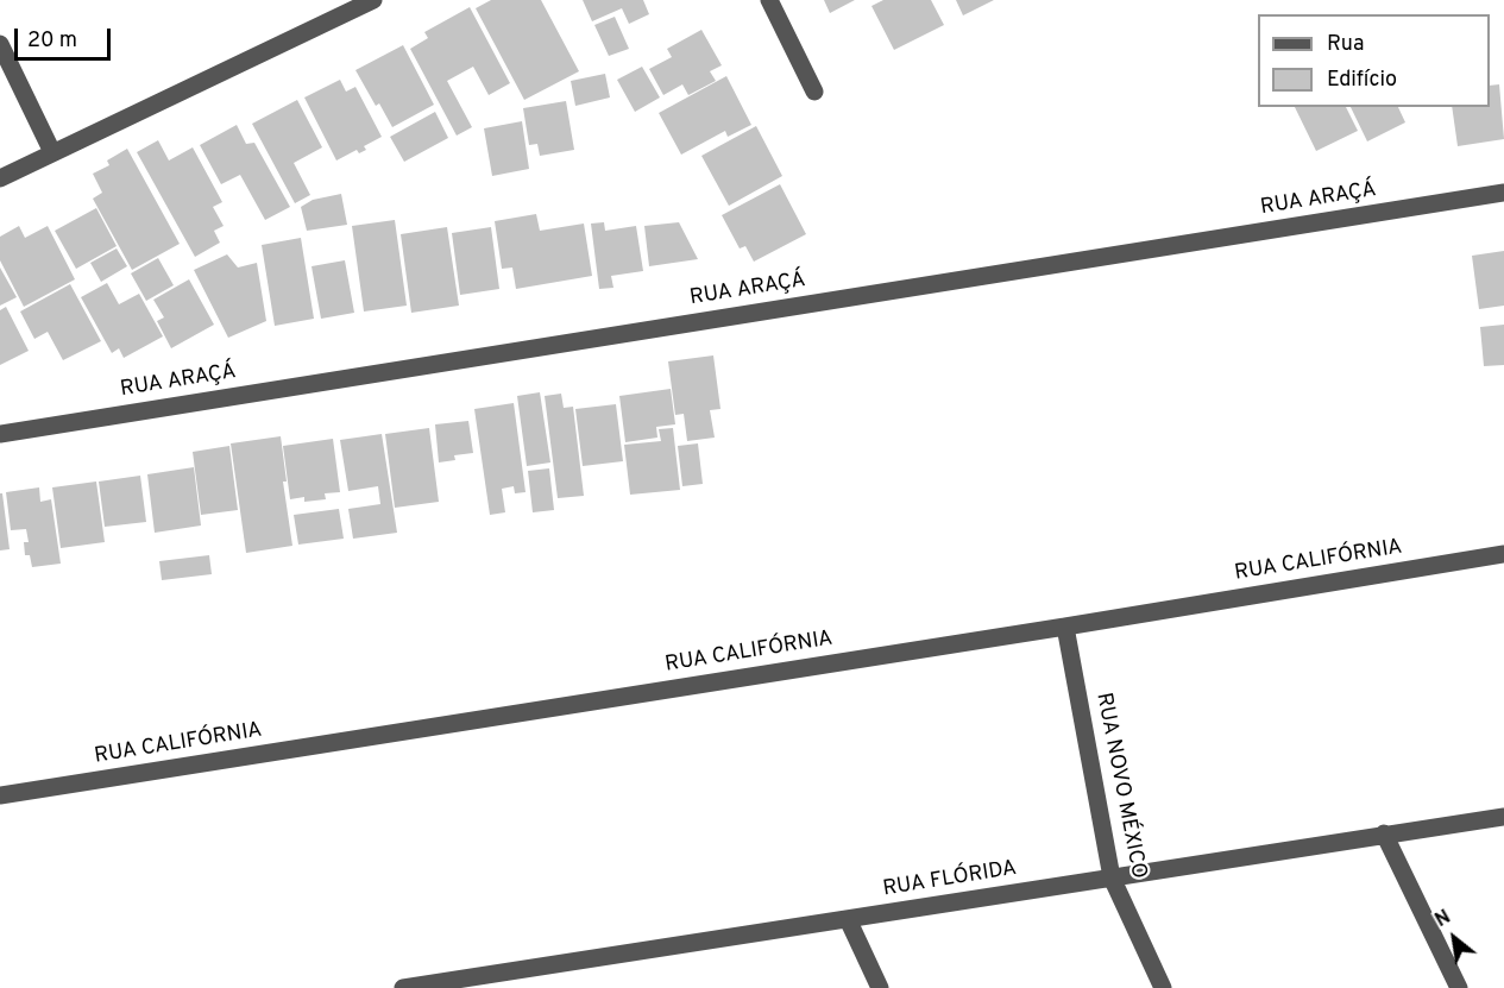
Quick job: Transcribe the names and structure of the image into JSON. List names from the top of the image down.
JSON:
{
  "streets": {
    "street": [
      "RUA ARAÇÁ",
      "RUA CALIFÓRNIA",
      "RUA NOVO MÉXICO",
      "RUA FLÓRIDA"
    ]
  },
  "crossings": [
    ["RUA CALIFÓRNIA", "RUA NOVO MÉXICO"],
    ["RUA NOVO MÉXICO", "RUA FLÓRIDA"]
  ],
  "legend": ["Rua", "Edifício"],
  "scale_bar": "20 m",
  "north": "top left"
}
